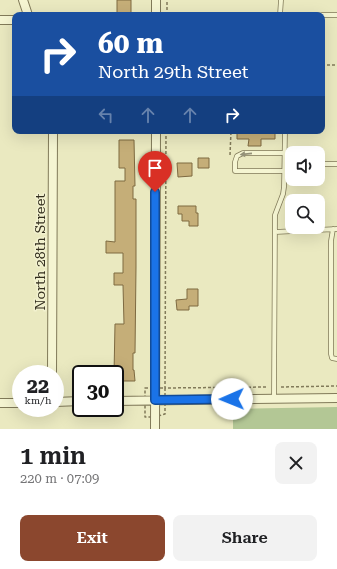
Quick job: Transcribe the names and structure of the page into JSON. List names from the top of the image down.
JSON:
{
  "streets": {
    "street": ["North 28th Street"]
  },
  "page": {
    "turn": ["60 m", "North 29th Street"],
    "speed": "22 km/h",
    "limit": "30",
    "heading": ["1 min", "220 m · 07:09"],
    "buttons": ["Exit", "Share"]
  }
}
